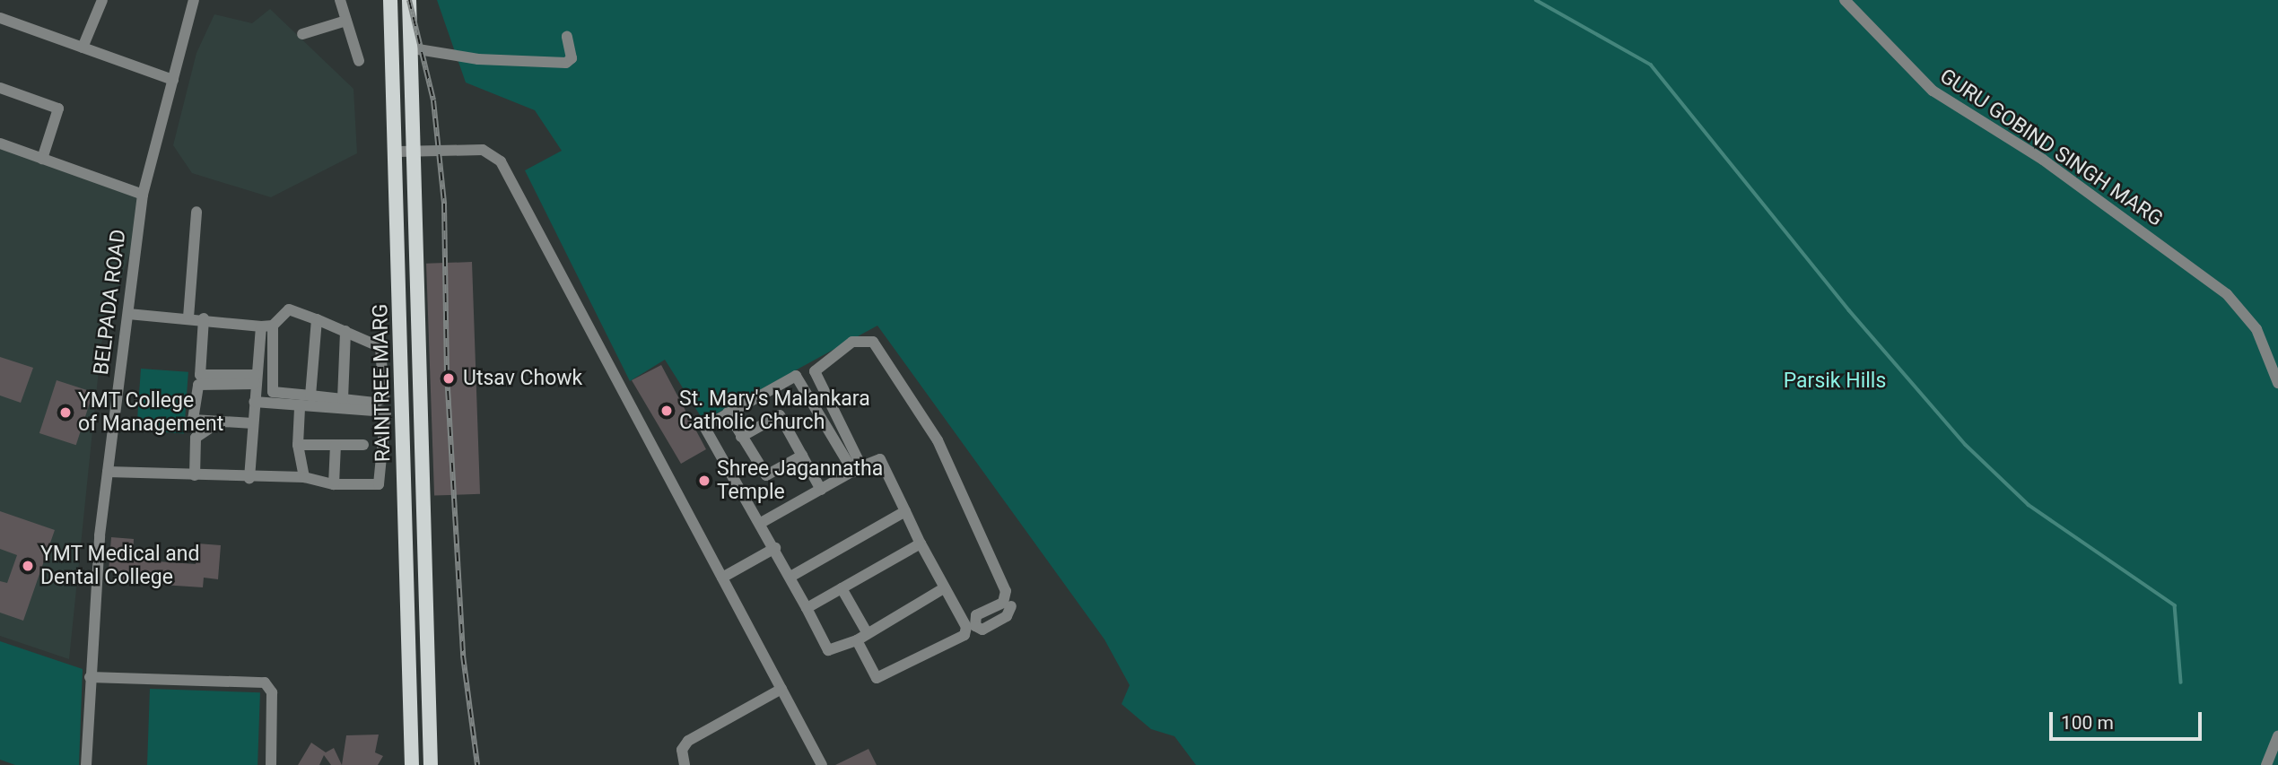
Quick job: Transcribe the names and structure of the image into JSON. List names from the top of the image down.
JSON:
{
  "streets": {
    "main road": ["RAINTREE MARG"],
    "street": ["GURU GOBIND SINGH MARG", "BELPADA ROAD"]
  },
  "parks": ["Parsik Hills"],
  "places": [
    "Utsav Chowk",
    "St. Mary's Malankara Catholic Church",
    "YMT College of Management",
    "Shree Jagannatha Temple",
    "YMT Medical and Dental College"
  ],
  "scale_bar": "100 m"
}
